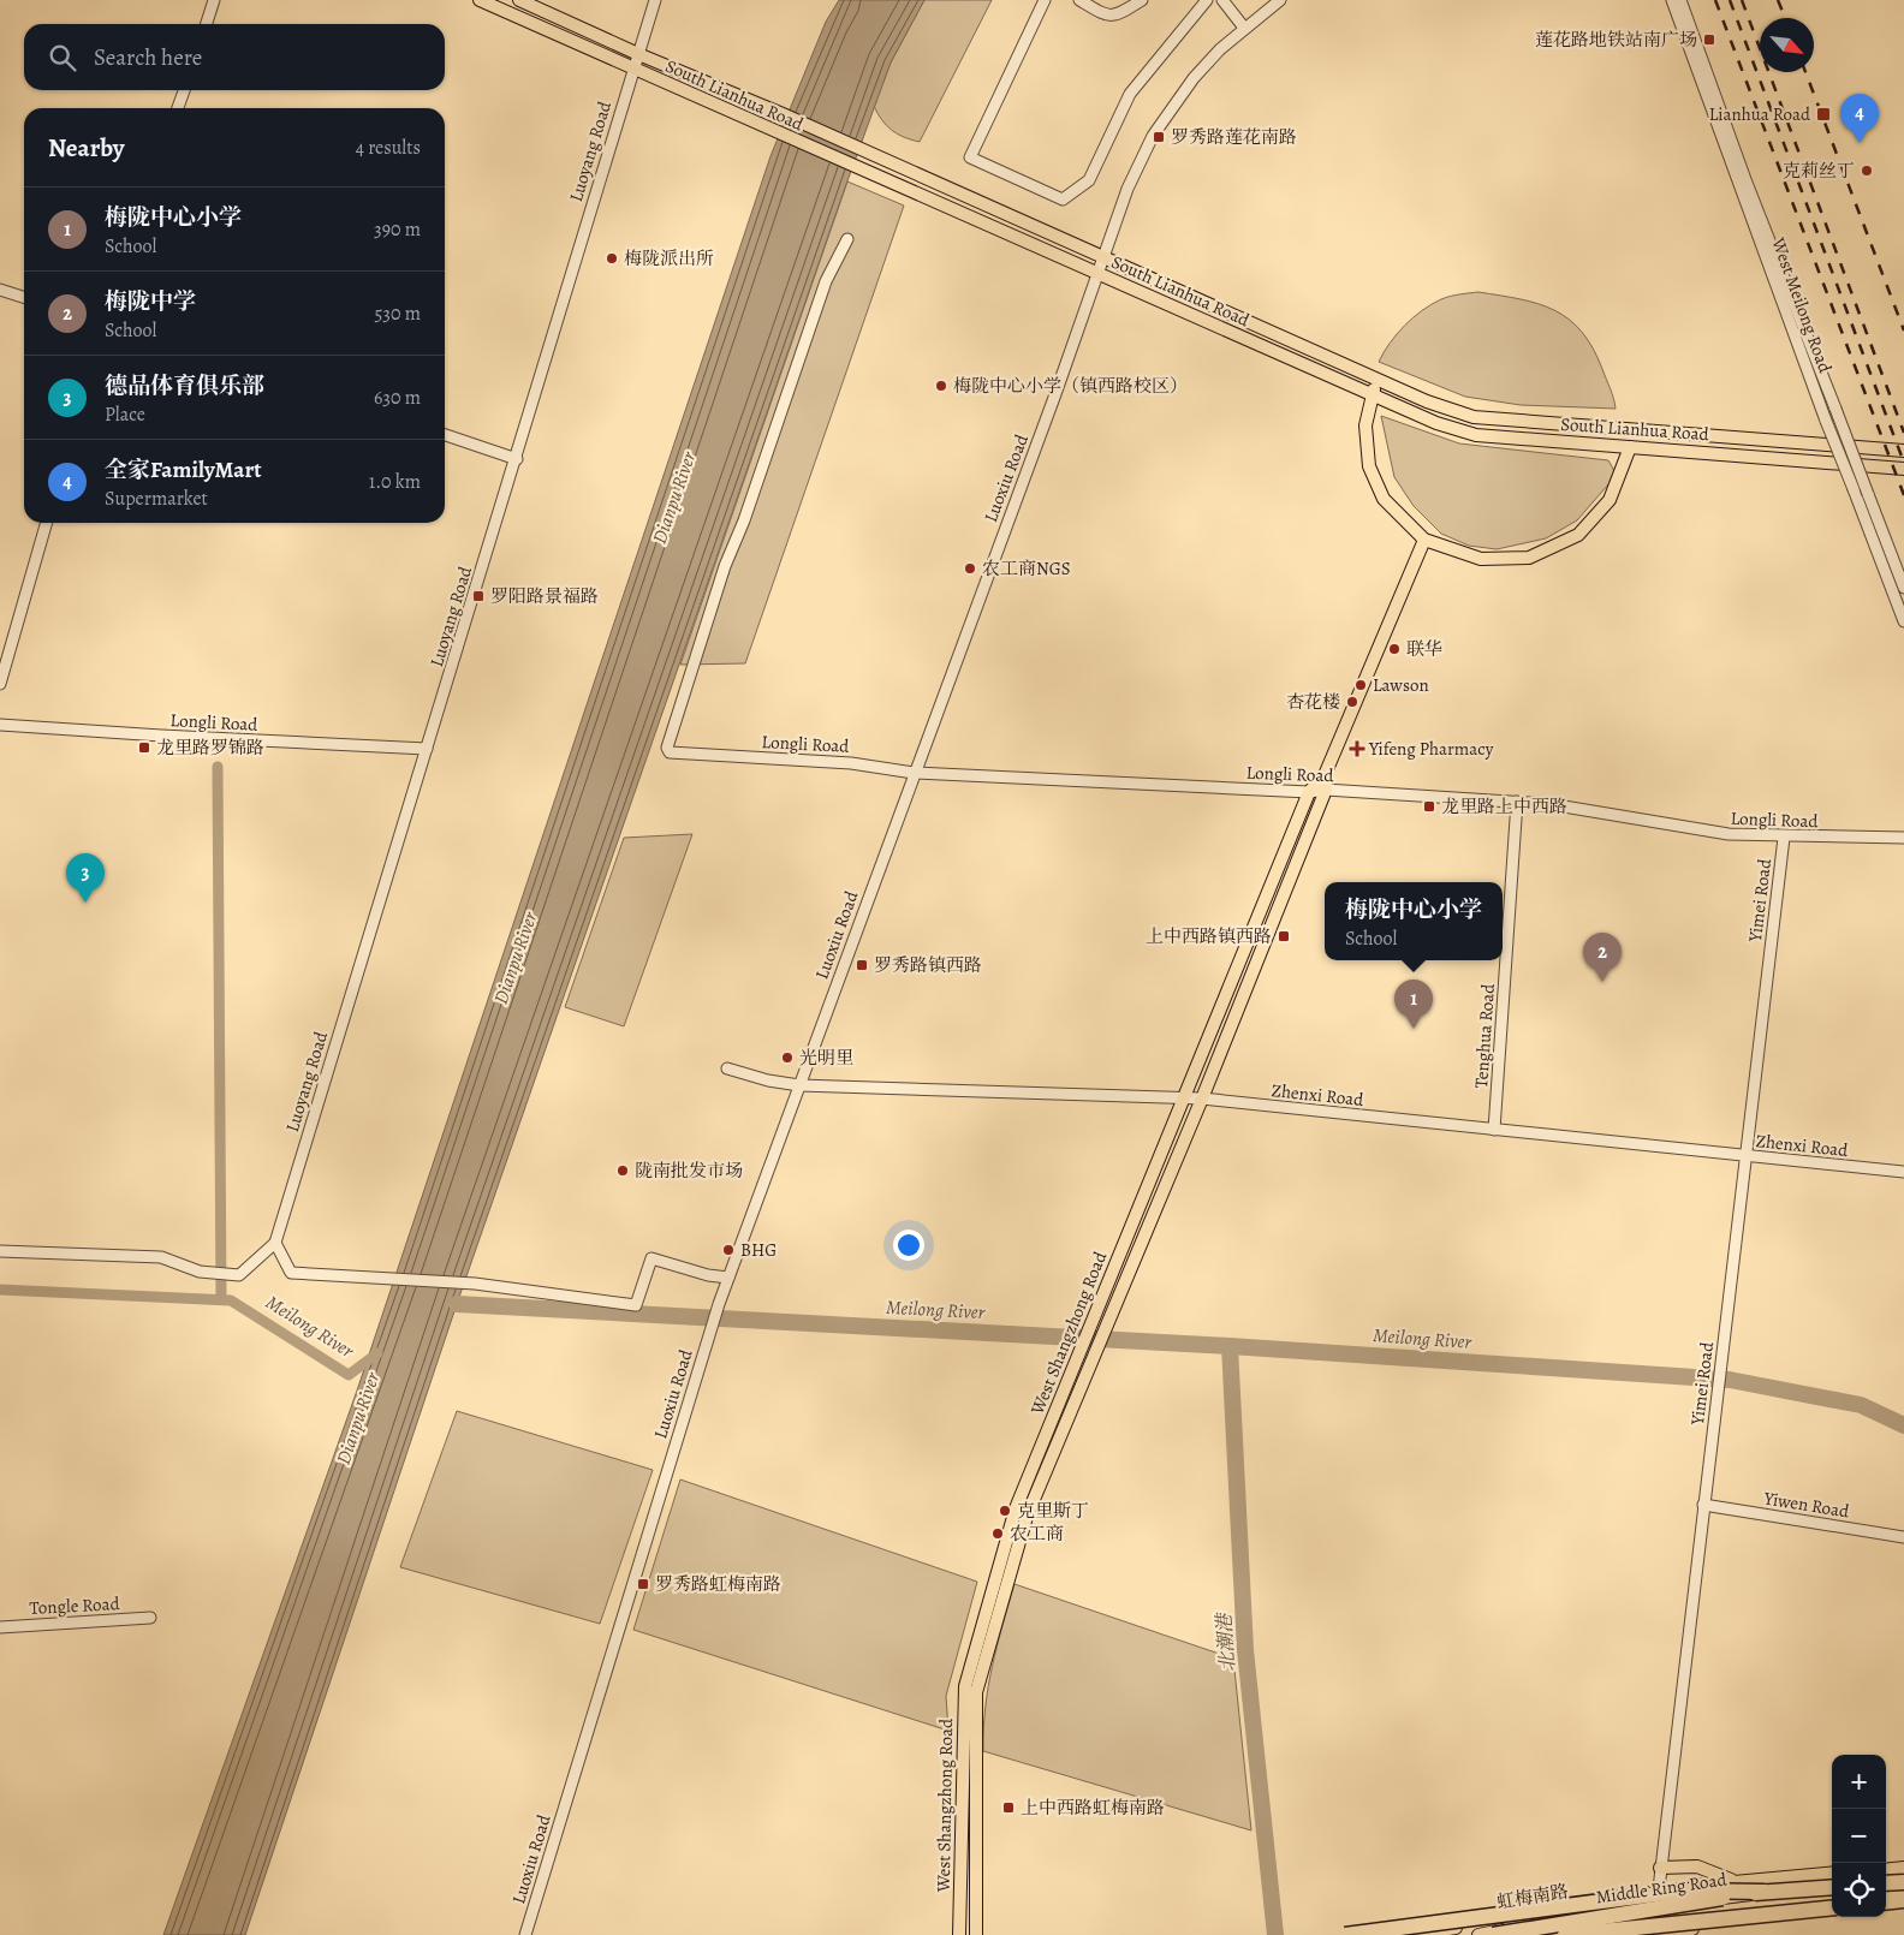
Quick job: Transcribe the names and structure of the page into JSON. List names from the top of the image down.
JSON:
{
  "streets": {
    "highway": ["Middle Ring Road"],
    "main road": ["South Lianhua Road", "West Shangzhong Road", "虹梅南路"],
    "street": [
      "Luoyang Road",
      "West Meilong Road",
      "Luoxiu Road",
      "Longli Road",
      "Yimei Road",
      "Tenghua Road",
      "Zhenxi Road",
      "Yiwen Road",
      "Tongle Road"
    ]
  },
  "crossings": [
    ["South Lianhua Road", "Luoyang Road"],
    ["South Lianhua Road", "Luoxiu Road"],
    ["Luoyang Road", "Longli Road"],
    ["Luoxiu Road", "Longli Road"],
    ["Luoxiu Road", "Zhenxi Road"],
    ["Longli Road", "Yimei Road"],
    ["Longli Road", "Tenghua Road"],
    ["Longli Road", "West Shangzhong Road"],
    ["Yimei Road", "Zhenxi Road"],
    ["Yimei Road", "Yiwen Road"],
    ["Yimei Road", "虹梅南路"],
    ["Tenghua Road", "Zhenxi Road"],
    ["Zhenxi Road", "West Shangzhong Road"]
  ],
  "water": ["Dianpu River", "Meilong River", "北潮港"],
  "places": {
    "transit": [
      "莲花路地铁站南广场",
      "Lianhua Road",
      "罗秀路莲花南路",
      "罗阳路景福路",
      "龙里路罗锦路",
      "龙里路上中西路",
      "上中西路镇西路",
      "罗秀路镇西路",
      "罗秀路虹梅南路",
      "上中西路虹梅南路"
    ],
    "other": [
      "克莉丝丁",
      "梅陇派出所",
      "梅陇中心小学（镇西路校区）",
      "农工商NGS",
      "联华",
      "Lawson",
      "杏花楼",
      "光明里",
      "陇南批发市场",
      "BHG",
      "克里斯丁",
      "农工商"
    ],
    "health": ["Yifeng Pharmacy"]
  },
  "north": "bottom right",
  "page": {
    "search": "Search here",
    "pins": [
      "4",
      "3",
      "2",
      "1"
    ],
    "heading": ["Nearby", "4 results"],
    "list": [
      {
        "mark": "1",
        "name": "梅陇中心小学",
        "note": "School",
        "value": "390 m"
      },
      {
        "mark": "2",
        "name": "梅陇中学",
        "note": "School",
        "value": "530 m"
      },
      {
        "mark": "3",
        "name": "德品体育俱乐部",
        "note": "Place",
        "value": "630 m"
      },
      {
        "mark": "4",
        "name": "全家FamilyMart",
        "note": "Supermarket",
        "value": "1.0 km"
      }
    ],
    "popup": ["梅陇中心小学", "School"],
    "map_buttons": ["+", "−"]
  }
}
